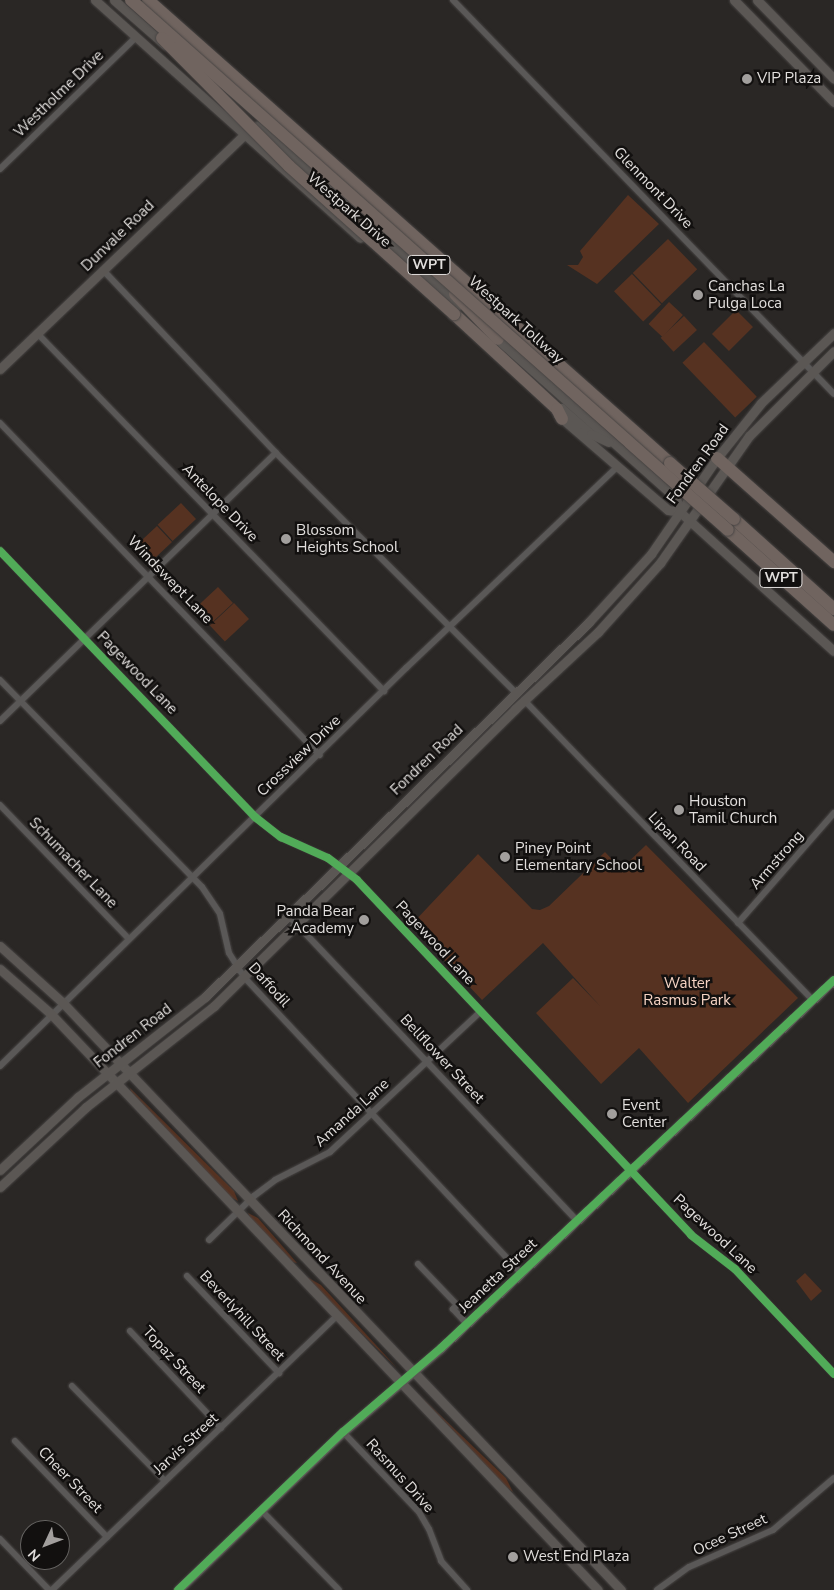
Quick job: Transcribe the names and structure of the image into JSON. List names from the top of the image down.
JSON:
{
  "streets": {
    "highway": ["WPT", "Westpark Tollway"],
    "main road": [
      "Westpark Drive",
      "Dunvale Road",
      "Fondren Road",
      "Richmond Avenue",
      "Jeanetta Street"
    ],
    "street": [
      "Westholme Drive",
      "Glenmont Drive",
      "Antelope Drive",
      "Windswept Lane",
      "Pagewood Lane",
      "Crossview Drive",
      "Lipan Road",
      "Armstrong",
      "Schumacher Lane",
      "Daffodil",
      "Bellflower Street",
      "Amanda Lane",
      "Beverlyhill Street",
      "Topaz Street",
      "Jarvis Street",
      "Rasmus Drive",
      "Cheer Street",
      "Ocee Street"
    ]
  },
  "crossings": [
    ["Westholme Drive", "Westpark Drive"],
    ["Glenmont Drive", "Fondren Road"],
    ["Westpark Drive", "Dunvale Road"],
    ["Westpark Drive", "Fondren Road"],
    ["Westpark Drive", "Crossview Drive"],
    ["Dunvale Road", "Antelope Drive"],
    ["Fondren Road", "Pagewood Lane"],
    ["Fondren Road", "Lipan Road"],
    ["Fondren Road", "Daffodil"],
    ["Fondren Road", "Bellflower Street"],
    ["Fondren Road", "Richmond Avenue"],
    ["Antelope Drive", "Crossview Drive"],
    ["Windswept Lane", "Crossview Drive"],
    ["Pagewood Lane", "Crossview Drive"],
    ["Pagewood Lane", "Amanda Lane"],
    ["Pagewood Lane", "Jeanetta Street"],
    ["Crossview Drive", "Schumacher Lane"],
    ["Crossview Drive", "Daffodil"],
    ["Crossview Drive", "Richmond Avenue"],
    ["Lipan Road", "Armstrong"],
    ["Lipan Road", "Jeanetta Street"],
    ["Daffodil", "Amanda Lane"],
    ["Daffodil", "Jeanetta Street"],
    ["Bellflower Street", "Amanda Lane"],
    ["Bellflower Street", "Jeanetta Street"],
    ["Amanda Lane", "Richmond Avenue"],
    ["Richmond Avenue", "Jeanetta Street"],
    ["Richmond Avenue", "Jarvis Street"],
    ["Jeanetta Street", "Rasmus Drive"],
    ["Beverlyhill Street", "Jarvis Street"],
    ["Topaz Street", "Jarvis Street"],
    ["Jarvis Street", "Cheer Street"]
  ],
  "parks": ["Walter Rasmus Park"],
  "places": [
    "VIP Plaza",
    "Canchas La Pulga Loca",
    "Blossom Heights School",
    "Houston Tamil Church",
    "Piney Point Elementary School",
    "Panda Bear Academy",
    "Event Center",
    "West End Plaza"
  ],
  "north": "bottom left"
}
